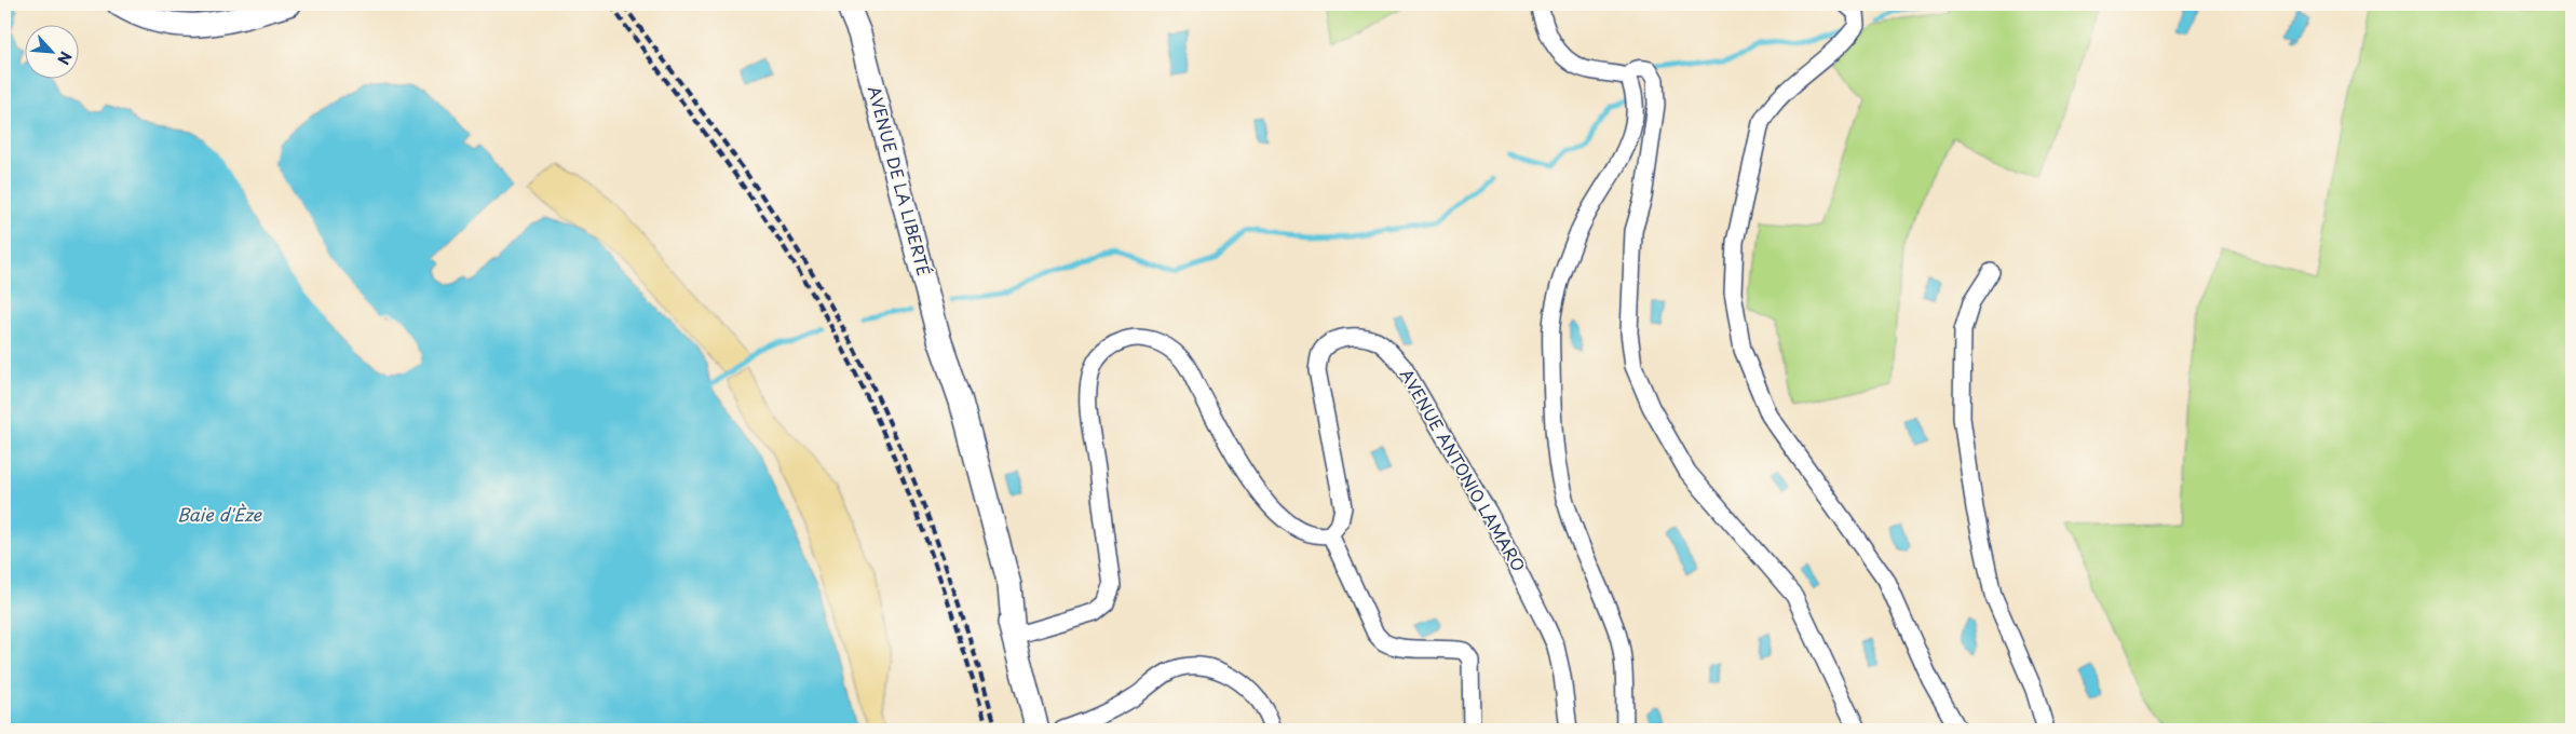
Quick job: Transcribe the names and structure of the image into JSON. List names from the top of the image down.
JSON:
{
  "streets": {
    "main road": ["AVENUE DE LA LIBERTÉ"],
    "street": ["AVENUE ANTONIO LAMARO"]
  },
  "water": ["Baie d'Èze"],
  "north": "bottom right"
}
